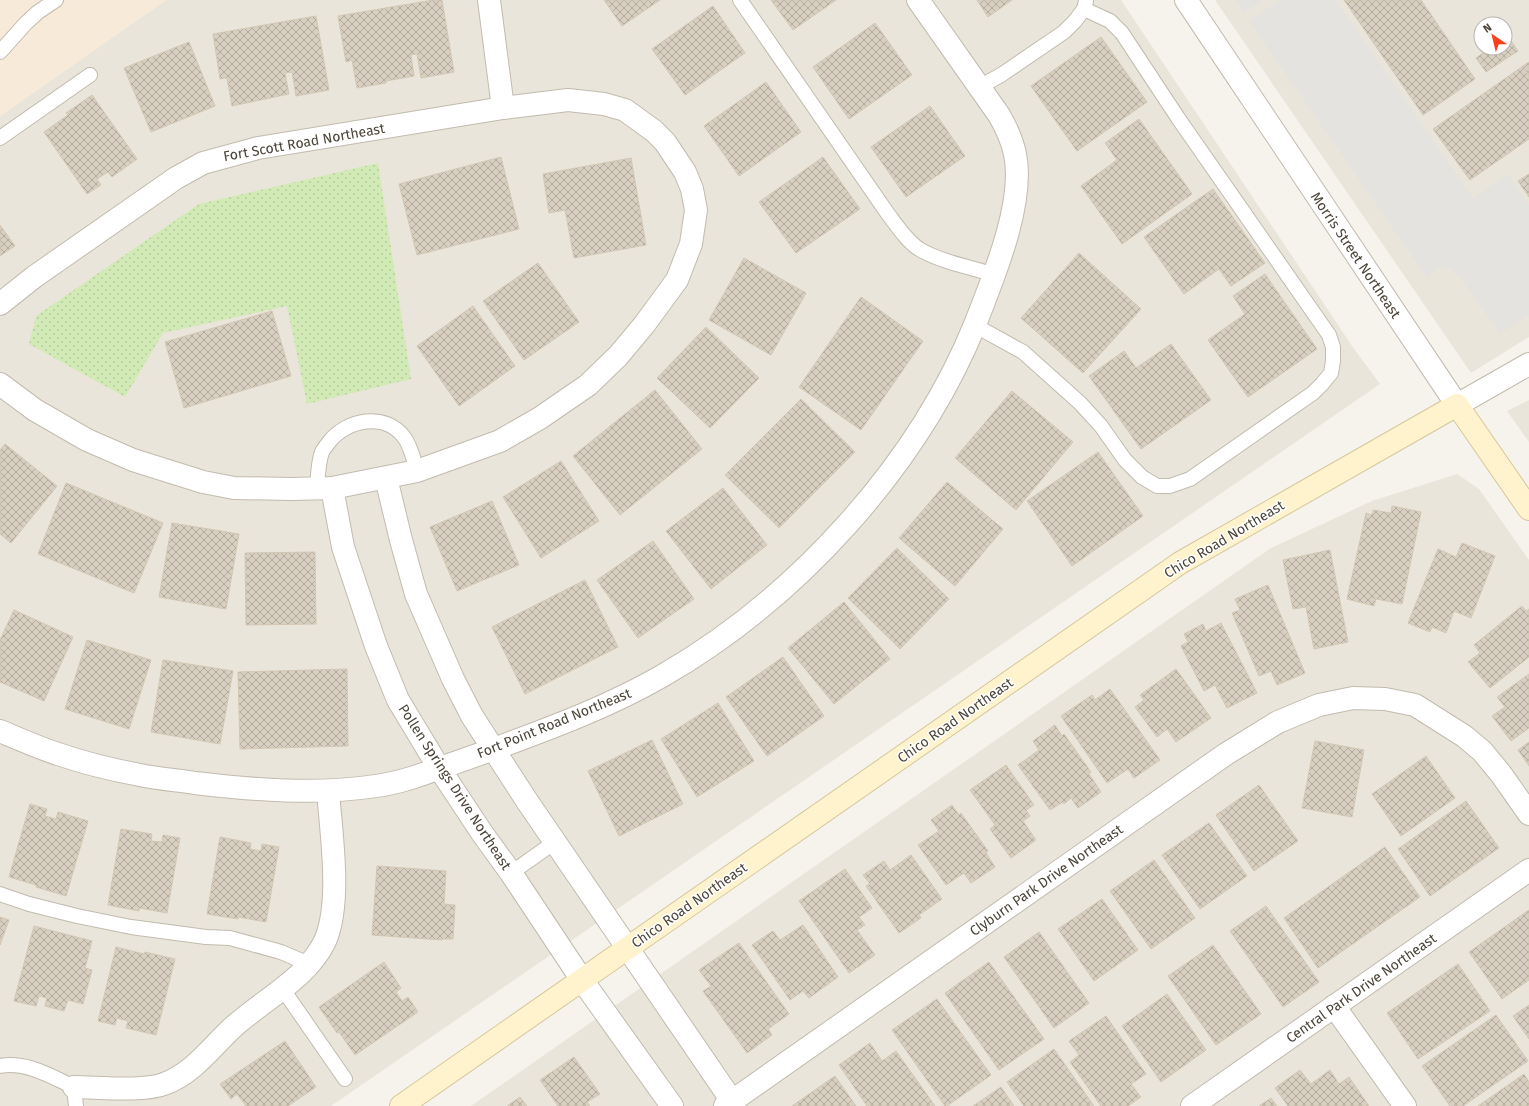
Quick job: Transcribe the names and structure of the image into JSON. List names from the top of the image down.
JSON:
{
  "streets": {
    "street": [
      "Fort Scott Road Northeast",
      "Morris Street Northeast",
      "Chico Road Northeast",
      "Fort Point Road Northeast",
      "Pollen Springs Drive Northeast",
      "Clyburn Park Drive Northeast",
      "Central Park Drive Northeast"
    ]
  },
  "crossings": [
    ["Fort Scott Road Northeast", "Pollen Springs Drive Northeast"],
    ["Morris Street Northeast", "Chico Road Northeast"],
    ["Chico Road Northeast", "Pollen Springs Drive Northeast"],
    ["Fort Point Road Northeast", "Pollen Springs Drive Northeast"]
  ],
  "north": "top left"
}
